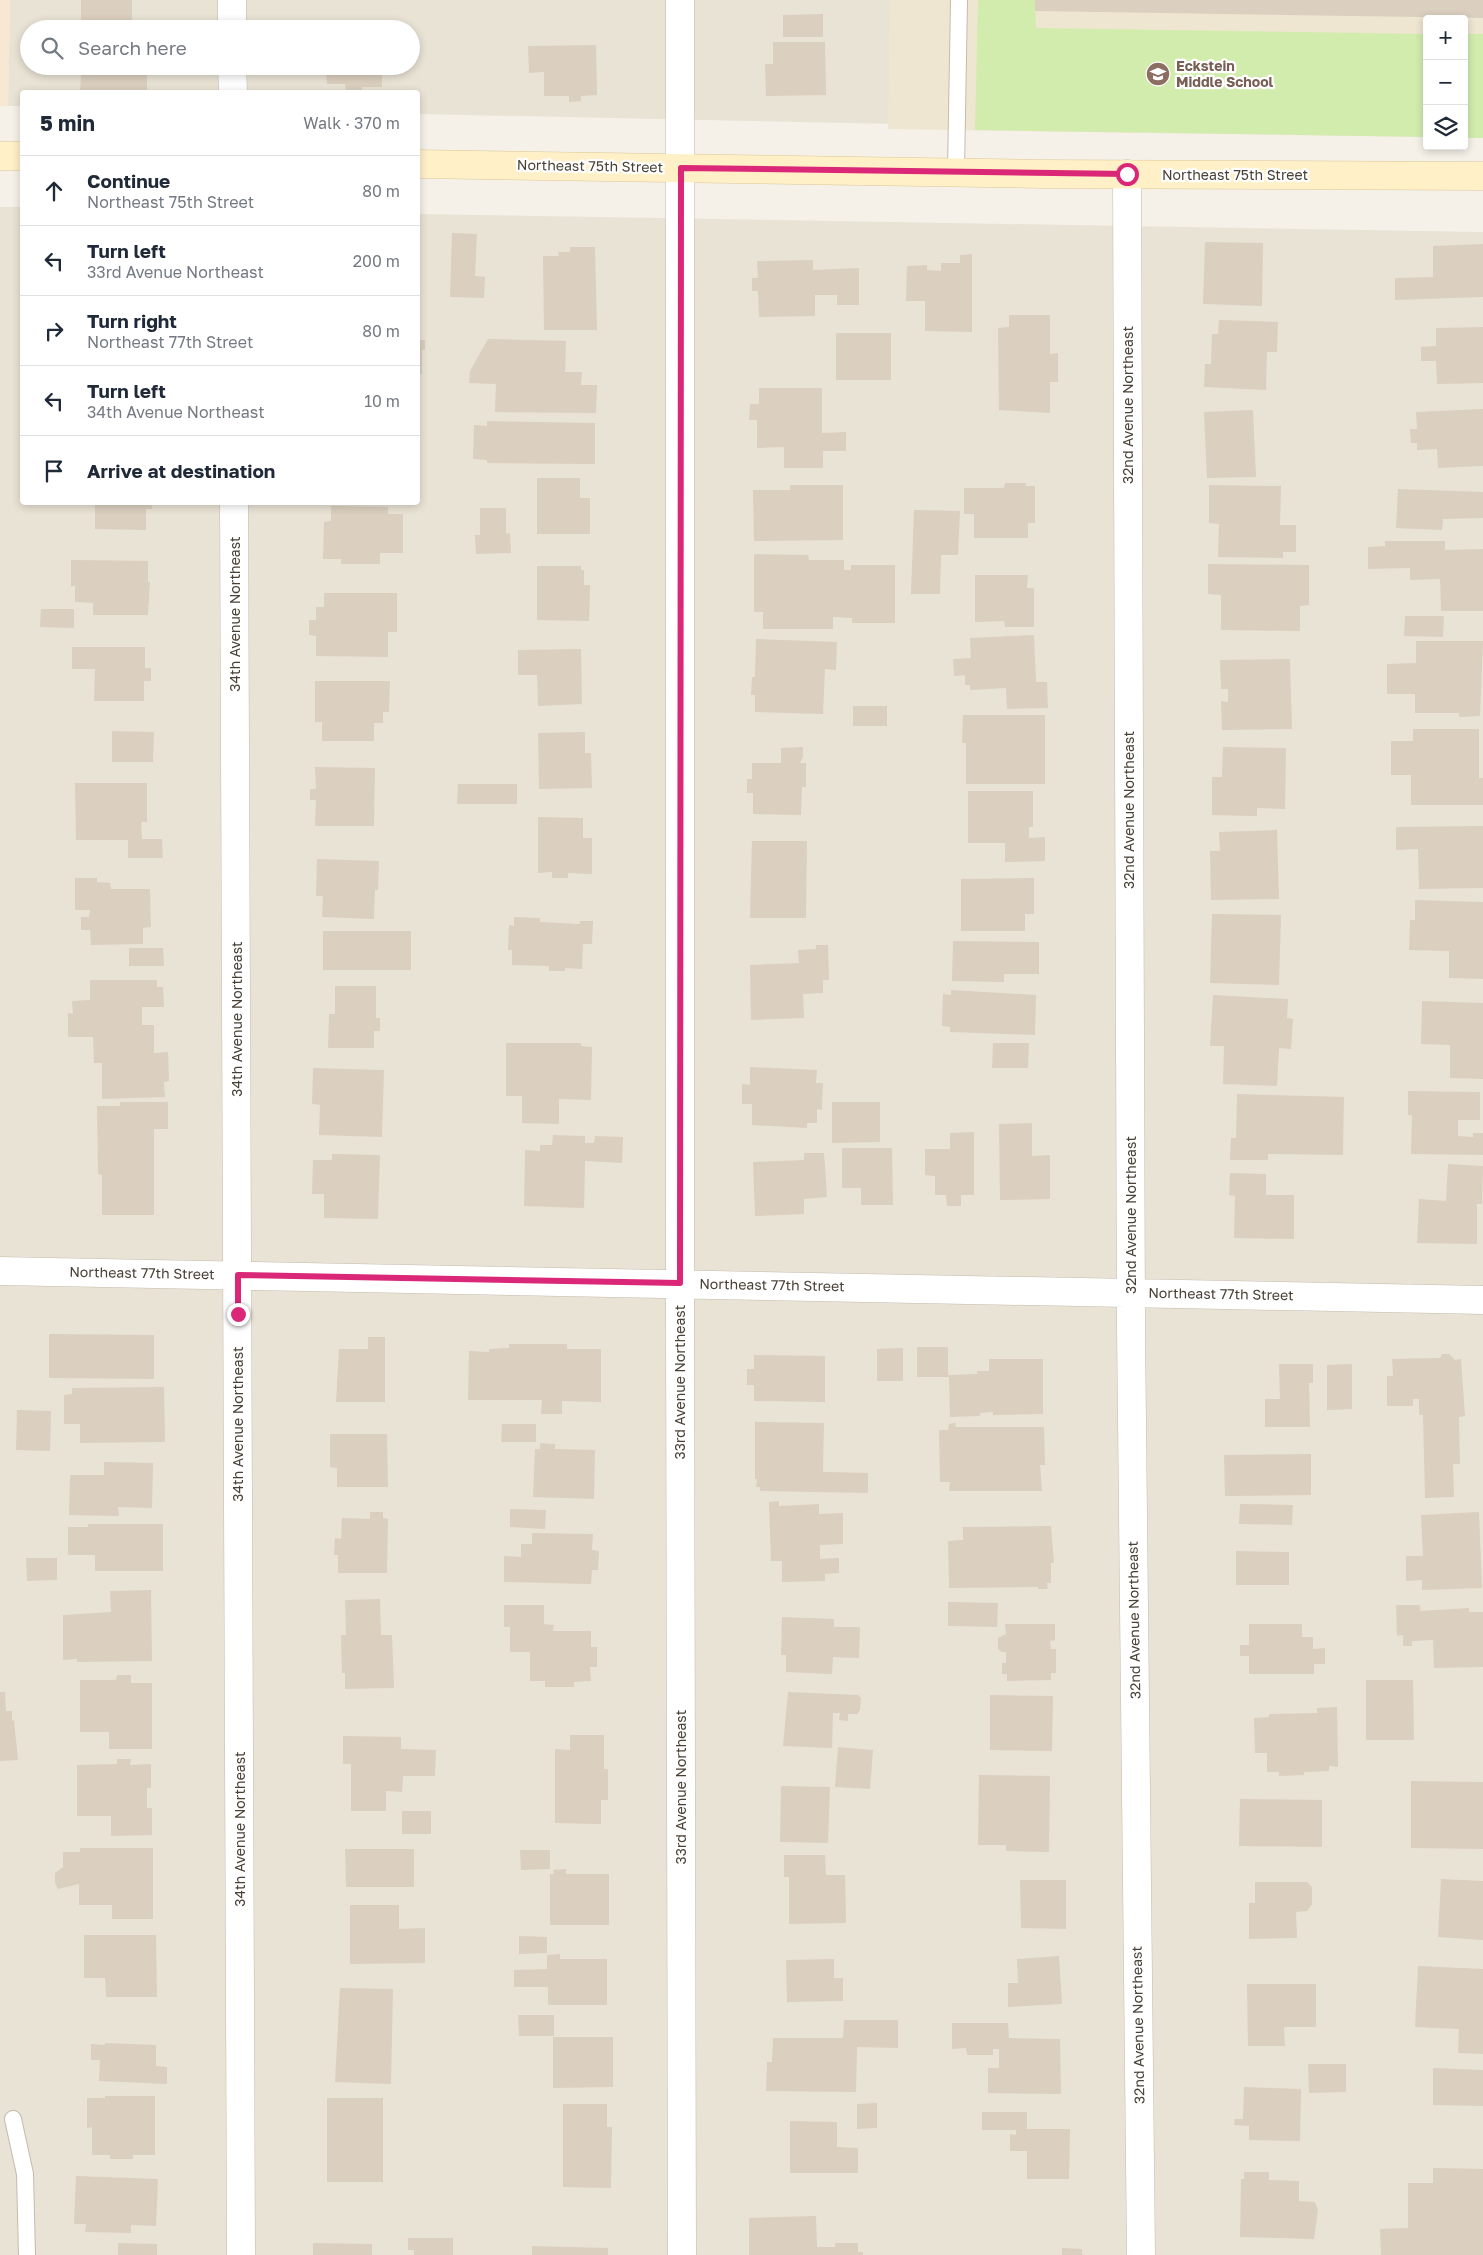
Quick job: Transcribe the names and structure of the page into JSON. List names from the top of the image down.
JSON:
{
  "streets": {
    "main road": ["Northeast 75th Street"],
    "street": [
      "32nd Avenue Northeast",
      "34th Avenue Northeast",
      "Northeast 77th Street",
      "33rd Avenue Northeast"
    ]
  },
  "crossings": [
    ["Northeast 75th Street", "32nd Avenue Northeast"],
    ["Northeast 75th Street", "33rd Avenue Northeast"],
    ["32nd Avenue Northeast", "Northeast 77th Street"],
    ["34th Avenue Northeast", "Northeast 77th Street"],
    ["Northeast 77th Street", "33rd Avenue Northeast"]
  ],
  "places": {
    "school or university": ["Eckstein Middle School"]
  },
  "page": {
    "map_buttons": ["+", "−"],
    "search": "Search here",
    "heading": ["5 min", "Walk · 370 m"],
    "list": [
      ["Continue", "Northeast 75th Street", "80 m"],
      ["Turn left", "33rd Avenue Northeast", "200 m"],
      ["Turn right", "Northeast 77th Street", "80 m"],
      ["Turn left", "34th Avenue Northeast", "10 m"],
      "Arrive at destination"
    ]
  }
}
